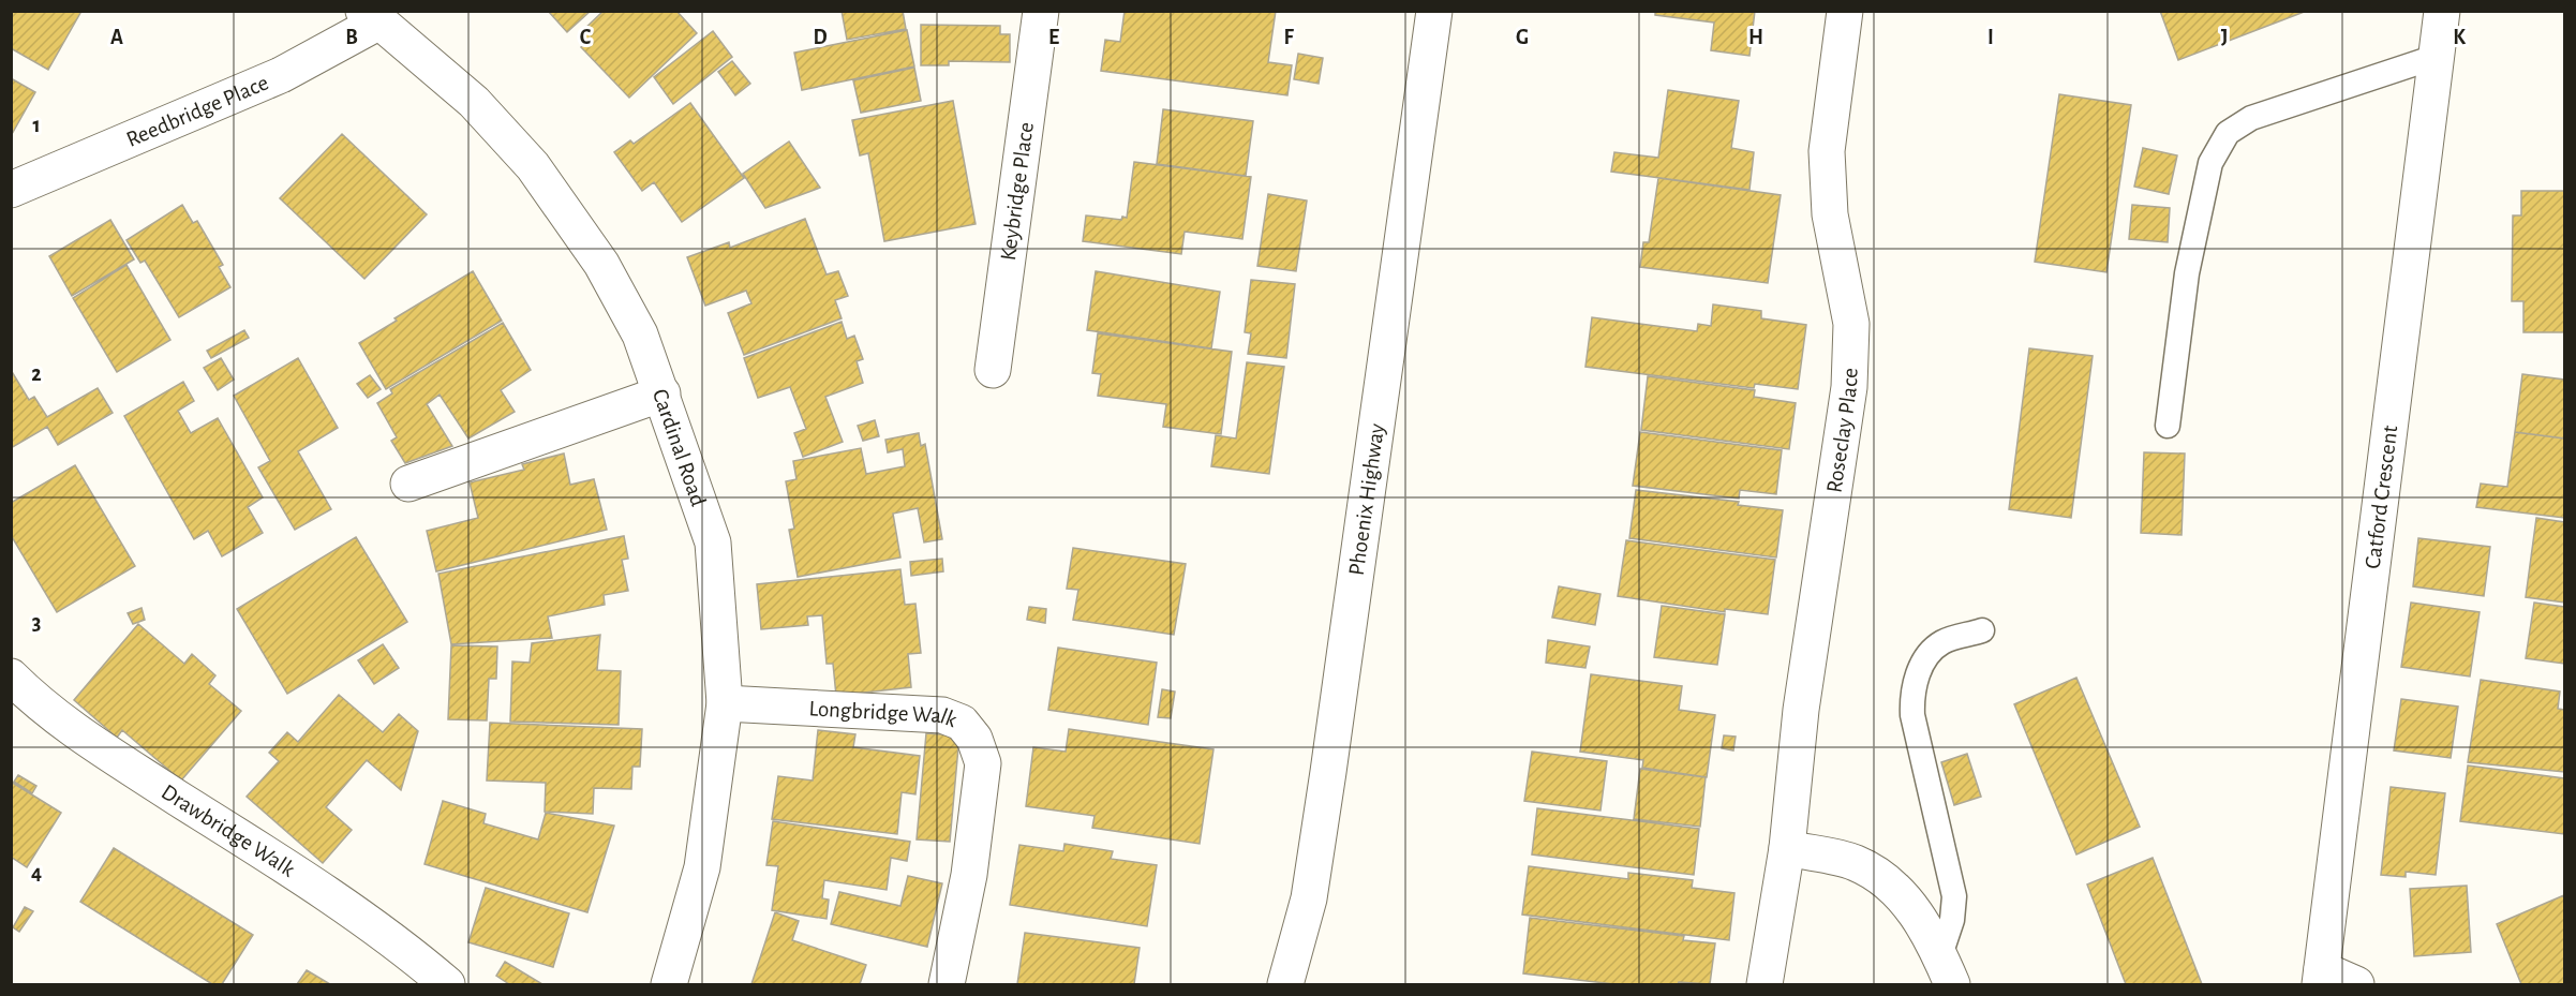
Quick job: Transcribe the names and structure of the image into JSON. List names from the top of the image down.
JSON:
{
  "streets": {
    "street": [
      "Reedbridge Place",
      "Keybridge Place",
      "Roseclay Place",
      "Cardinal Road",
      "Catford Crescent",
      "Phoenix Highway",
      "Longbridge Walk",
      "Drawbridge Walk"
    ]
  },
  "crossings": [
    ["Reedbridge Place", "Cardinal Road"],
    ["Cardinal Road", "Longbridge Walk"]
  ],
  "grid": {
    "columns": [
      "A",
      "B",
      "C",
      "D",
      "E",
      "F",
      "G",
      "H",
      "I",
      "J",
      "K"
    ],
    "rows": [
      "1",
      "2",
      "3",
      "4"
    ]
  }
}
